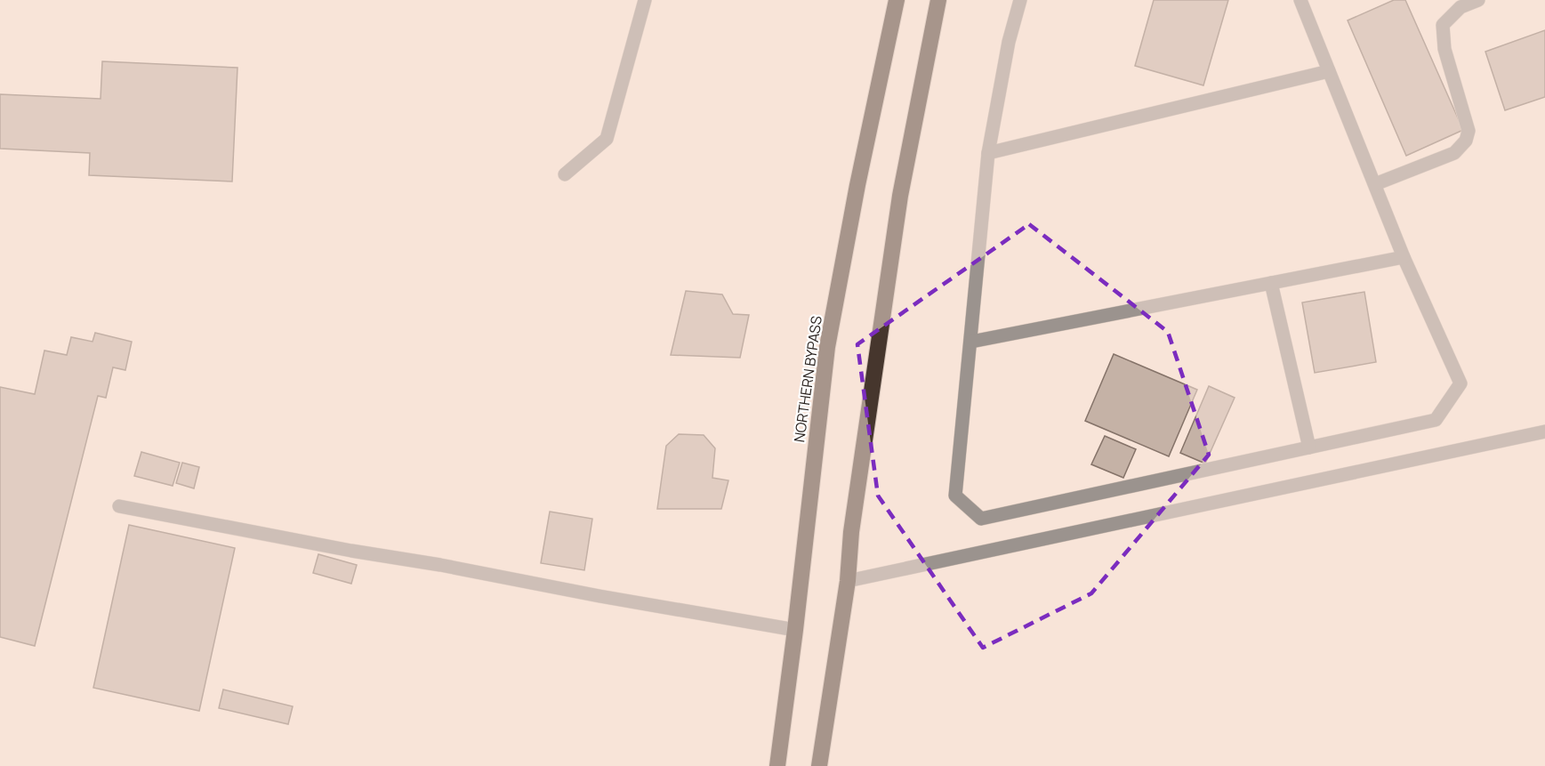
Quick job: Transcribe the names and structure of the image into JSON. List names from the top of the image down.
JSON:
{
  "streets": {
    "highway": ["NORTHERN BYPASS"]
  }
}
